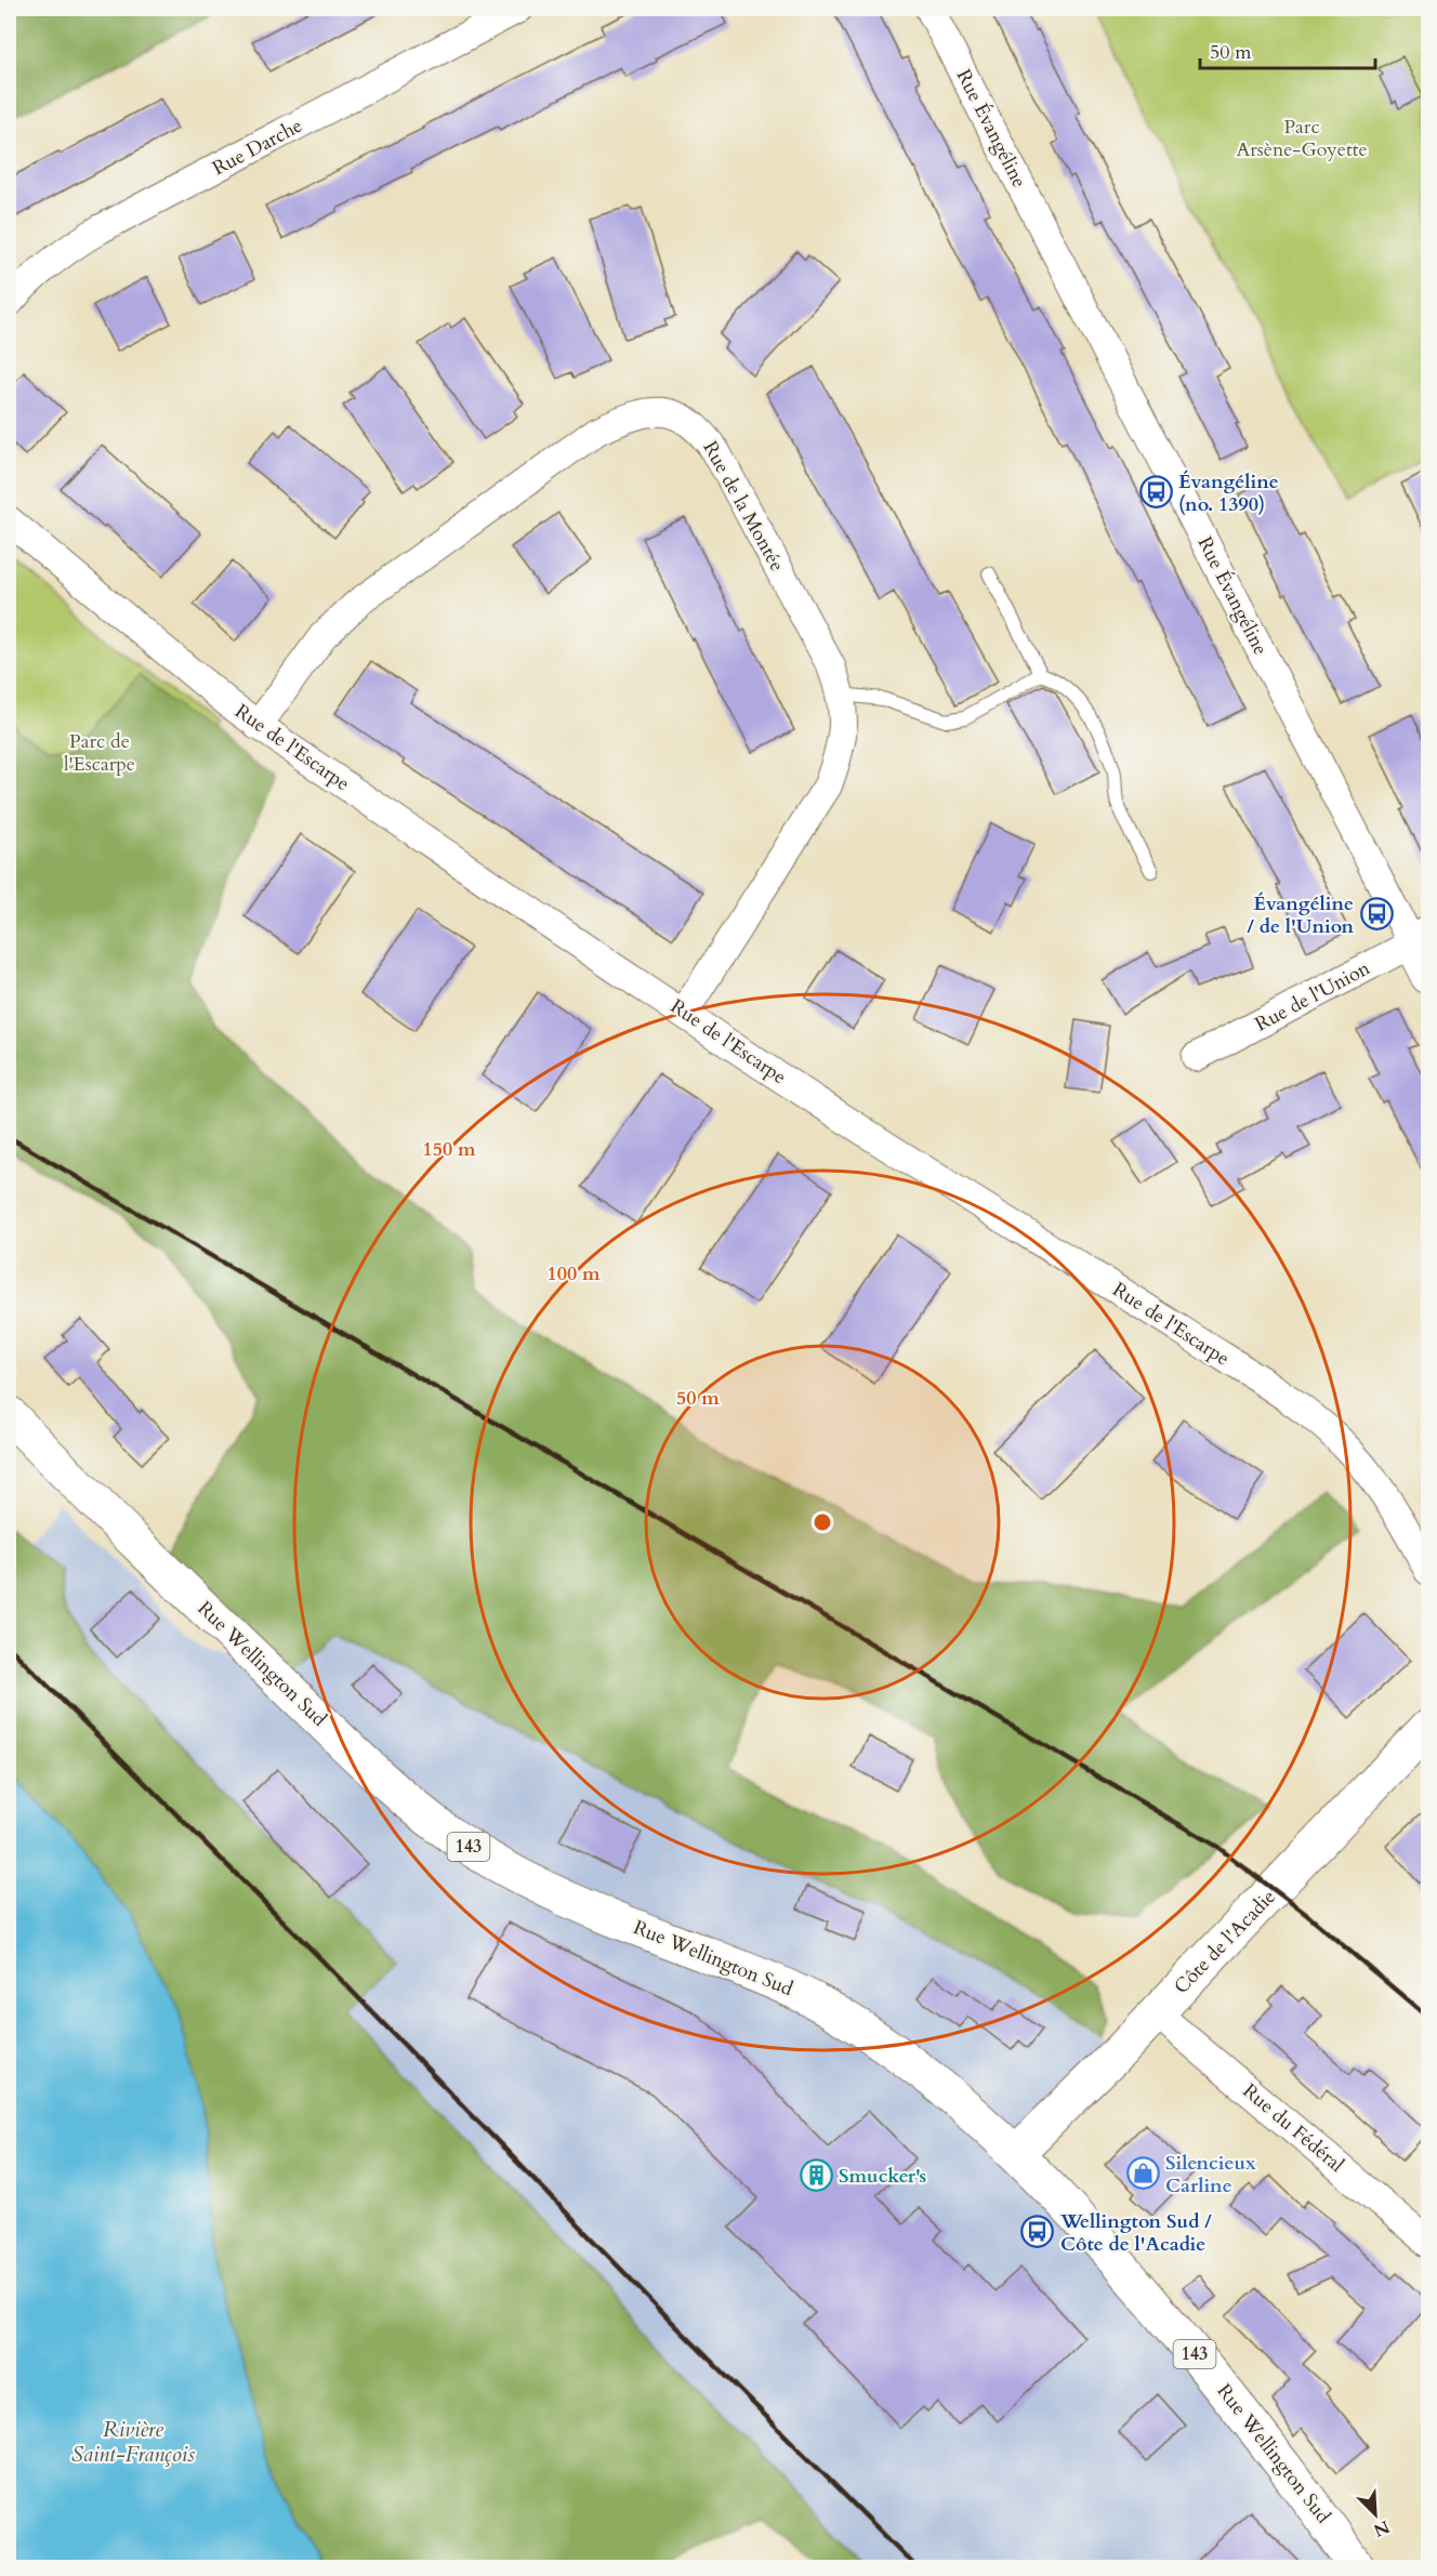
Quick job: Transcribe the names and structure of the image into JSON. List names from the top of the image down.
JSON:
{
  "streets": {
    "main road": [
      "Rue Évangéline",
      "Rue Wellington Sud",
      "143",
      "Côte de l'Acadie"
    ],
    "street": [
      "Rue Darche",
      "Rue de la Montée",
      "Rue de l'Escarpe",
      "Rue de l'Union",
      "Rue du Fédéral"
    ]
  },
  "crossings": [
    ["Rue Évangéline", "Rue de l'Union"],
    ["Rue de la Montée", "Rue de l'Escarpe"],
    ["Rue Wellington Sud", "Côte de l'Acadie"],
    ["Côte de l'Acadie", "Rue du Fédéral"]
  ],
  "water": ["Rivière Saint-François"],
  "parks": ["Parc Arsène-Goyette", "Parc de l'Escarpe"],
  "places": {
    "bus stop": ["Évangéline (no. 1390)", "Évangéline / de l'Union", "Wellington Sud / Côte de l'Acadie"],
    "shop": ["Silencieux Carline"],
    "building": ["Smucker's"]
  },
  "scale_bar": "50 m",
  "north": "bottom right",
  "rings": ["150 m", "100 m", "50 m"]
}
